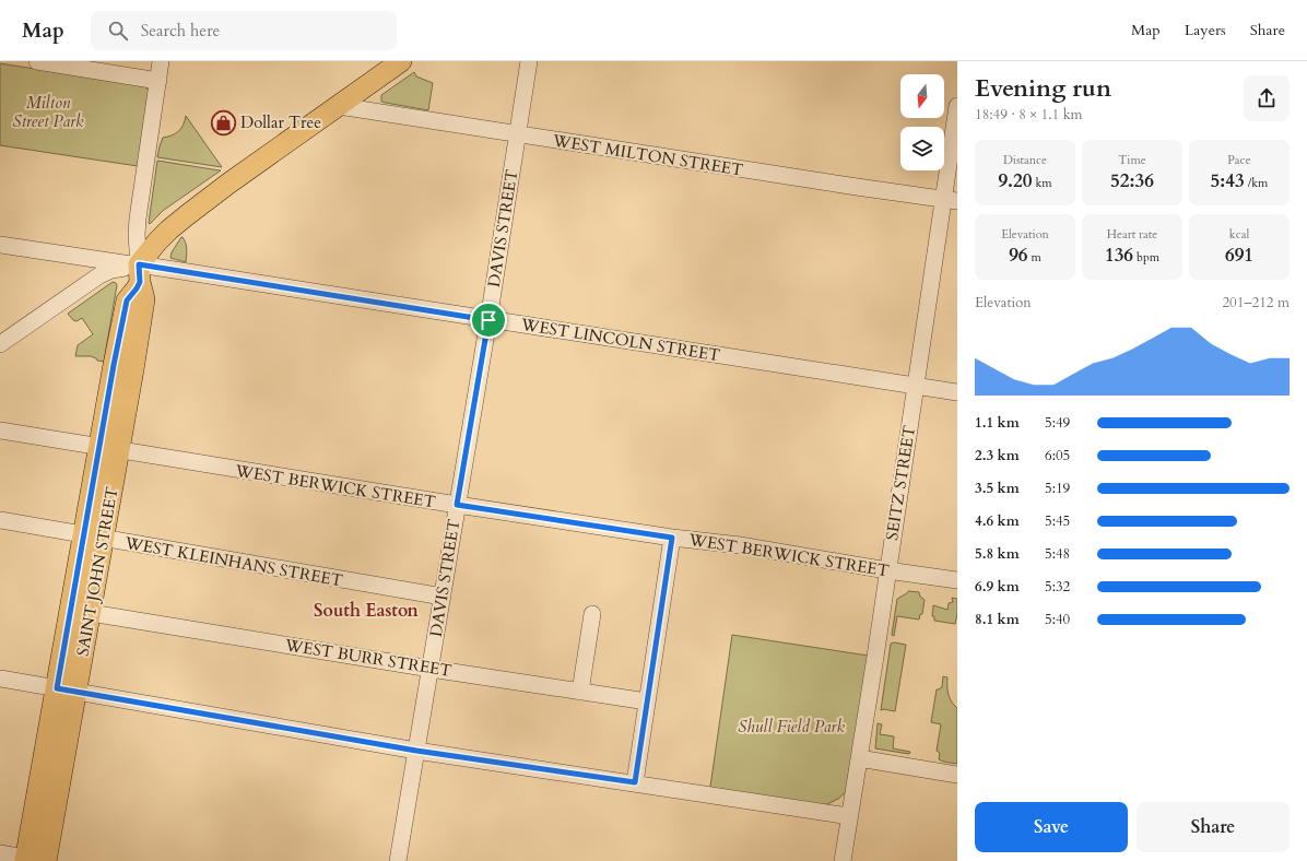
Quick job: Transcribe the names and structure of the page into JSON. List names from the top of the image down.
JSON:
{
  "streets": {
    "main road": ["SAINT JOHN STREET"],
    "street": [
      "WEST MILTON STREET",
      "DAVIS STREET",
      "WEST LINCOLN STREET",
      "SEITZ STREET",
      "WEST BERWICK STREET",
      "WEST KLEINHANS STREET",
      "WEST BURR STREET"
    ]
  },
  "crossings": [
    ["WEST MILTON STREET", "DAVIS STREET"],
    ["WEST MILTON STREET", "SEITZ STREET"],
    ["WEST MILTON STREET", "SAINT JOHN STREET"],
    ["DAVIS STREET", "WEST LINCOLN STREET"],
    ["DAVIS STREET", "WEST BERWICK STREET"],
    ["DAVIS STREET", "WEST KLEINHANS STREET"],
    ["DAVIS STREET", "WEST BURR STREET"],
    ["WEST LINCOLN STREET", "SEITZ STREET"],
    ["WEST LINCOLN STREET", "SAINT JOHN STREET"],
    ["SEITZ STREET", "WEST BERWICK STREET"],
    ["WEST BERWICK STREET", "SAINT JOHN STREET"],
    ["WEST KLEINHANS STREET", "SAINT JOHN STREET"],
    ["SAINT JOHN STREET", "WEST BURR STREET"]
  ],
  "districts": ["South Easton"],
  "parks": ["Milton Street Park", "Shull Field Park"],
  "places": {
    "shop": ["Dollar Tree"]
  },
  "north": "bottom",
  "page": {
    "header": "Map",
    "search": "Search here",
    "nav": ["Map", "Layers", "Share"],
    "heading": ["Evening run", "18:49 · 8 × 1.1 km"],
    "stats": [
      ["Distance", "9.20 km"],
      ["Time", "52:36"],
      ["Pace", "5:43 /km"],
      ["Elevation", "96 m"],
      ["Heart rate", "136 bpm"],
      ["kcal", "691"]
    ],
    "chart": ["Elevation", "201–212 m"],
    "list": [
      {
        "name": "1.1 km",
        "note": "5:49"
      },
      {
        "name": "2.3 km",
        "note": "6:05"
      },
      {
        "name": "3.5 km",
        "note": "5:19"
      },
      {
        "name": "4.6 km",
        "note": "5:45"
      },
      {
        "name": "5.8 km",
        "note": "5:48"
      },
      {
        "name": "6.9 km",
        "note": "5:32"
      },
      {
        "name": "8.1 km",
        "note": "5:40"
      }
    ],
    "buttons": ["Save", "Share"]
  }
}
